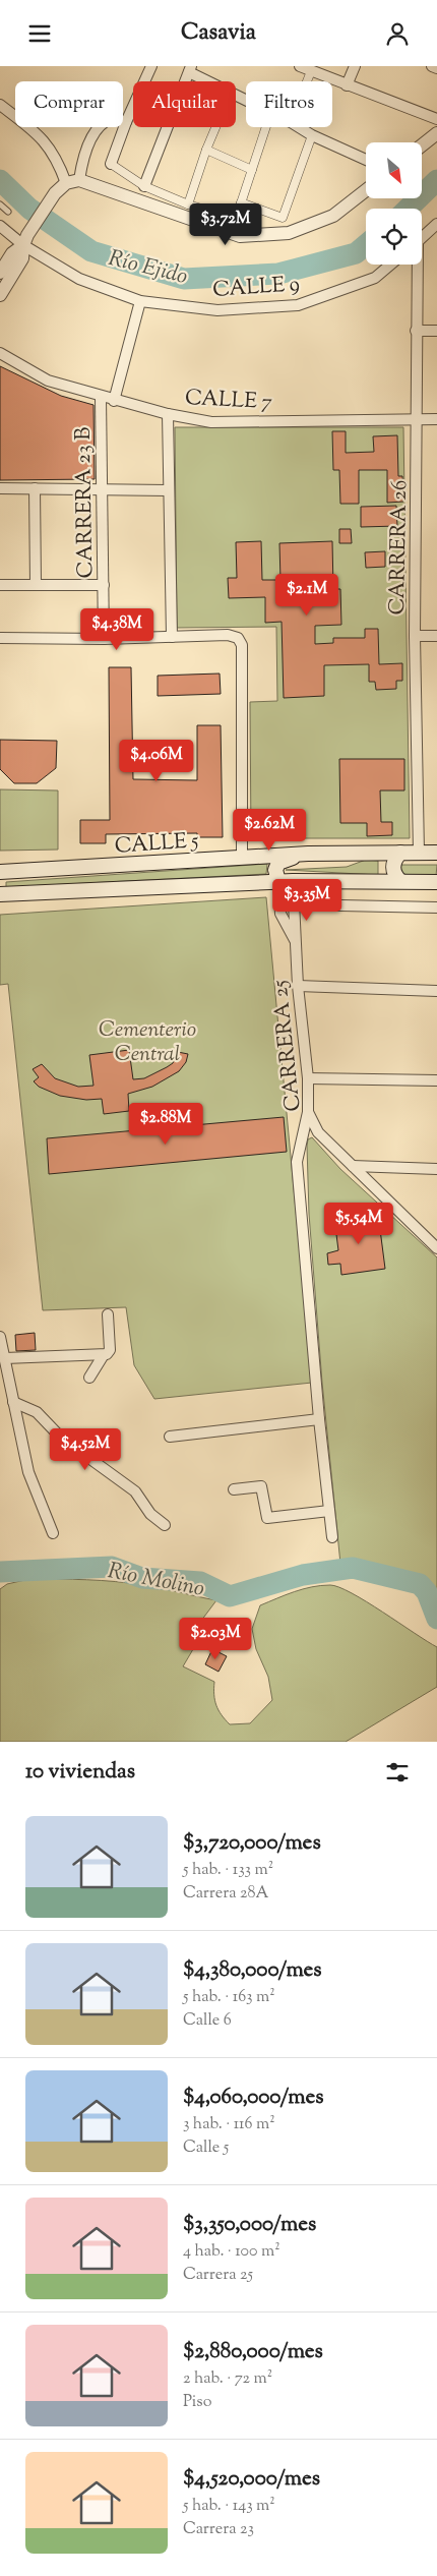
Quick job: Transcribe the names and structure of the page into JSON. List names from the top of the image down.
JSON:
{
  "streets": {
    "main road": ["CALLE 5"],
    "street": [
      "CALLE 9",
      "CALLE 7",
      "CARRERA 23 B",
      "CARRERA 26",
      "CARRERA 25"
    ]
  },
  "crossings": [
    ["CALLE 7", "CARRERA 23 B"],
    ["CALLE 7", "CARRERA 26"],
    ["CARRERA 26", "CALLE 5"],
    ["CALLE 5", "CARRERA 25"]
  ],
  "water": ["Río Ejido", "Río Molino"],
  "parks": ["Cementerio Central"],
  "north": "bottom right",
  "page": {
    "header": "Casavia",
    "chip": ["Comprar", "Alquilar", "Filtros"],
    "price": [
      "$3.72M",
      "$2.1M",
      "$4.38M",
      "$4.06M",
      "$2.62M",
      "$3.35M",
      "$2.88M",
      "$5.54M",
      "$4.52M",
      "$2.03M"
    ],
    "heading": "10 viviendas",
    "list": [
      {
        "name": "$3,720,000/mes",
        "note": "5 hab. · 133 m² · Carrera 28A"
      },
      {
        "name": "$4,380,000/mes",
        "note": "5 hab. · 163 m² · Calle 6"
      },
      {
        "name": "$4,060,000/mes",
        "note": "3 hab. · 116 m² · Calle 5"
      },
      {
        "name": "$3,350,000/mes",
        "note": "4 hab. · 100 m² · Carrera 25"
      },
      {
        "name": "$2,880,000/mes",
        "note": "2 hab. · 72 m² · Piso"
      },
      {
        "name": "$4,520,000/mes",
        "note": "5 hab. · 143 m² · Carrera 23"
      }
    ]
  }
}
